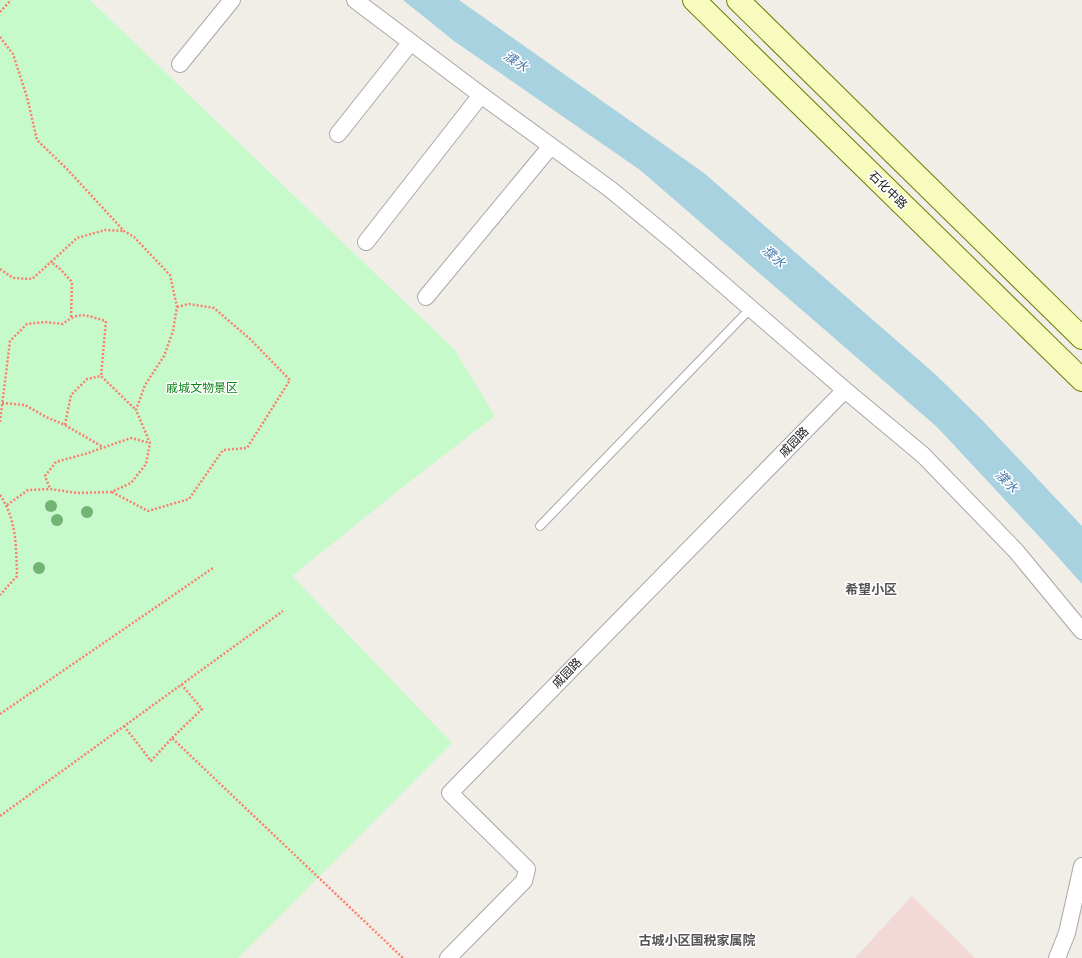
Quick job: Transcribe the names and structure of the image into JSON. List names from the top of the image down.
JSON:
{
  "streets": {
    "main road": ["石化中路"],
    "street": ["戚园路"]
  },
  "districts": ["希望小区", "古城小区国税家属院"],
  "water": ["濮水"],
  "parks": ["戚城文物景区"]
}
